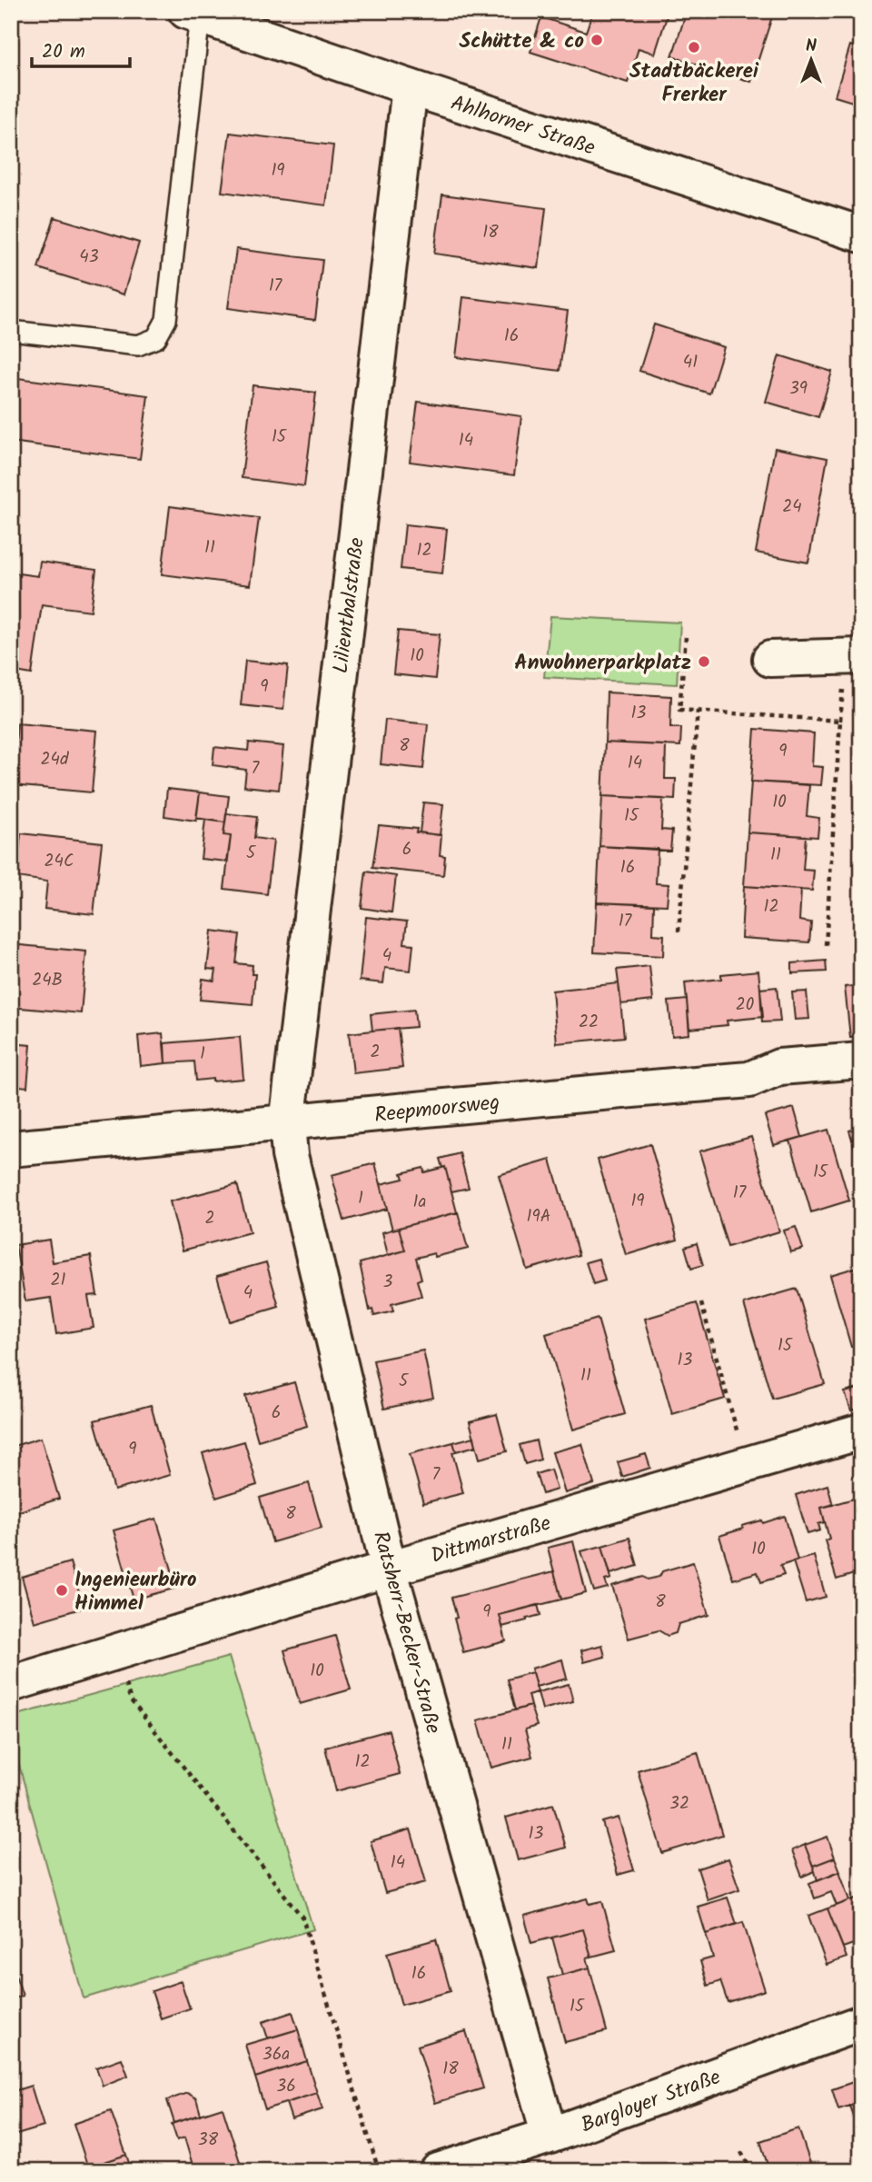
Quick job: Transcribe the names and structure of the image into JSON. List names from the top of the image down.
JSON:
{
  "streets": {
    "street": [
      "Ahlhorner Straße",
      "Lilienthalstraße",
      "Reepmoorsweg",
      "Dittmarstraße",
      "Ratsherr-Becker-Straße",
      "Bargloyer Straße"
    ]
  },
  "crossings": [
    ["Ahlhorner Straße", "Lilienthalstraße"],
    ["Lilienthalstraße", "Reepmoorsweg"],
    ["Lilienthalstraße", "Ratsherr-Becker-Straße"],
    ["Reepmoorsweg", "Ratsherr-Becker-Straße"],
    ["Dittmarstraße", "Ratsherr-Becker-Straße"],
    ["Ratsherr-Becker-Straße", "Bargloyer Straße"]
  ],
  "places": [
    "Schütte & co",
    "Stadtbäckerei Frerker",
    "Anwohnerparkplatz",
    "Ingenieurbüro Himmel"
  ],
  "house_numbers": [
    "19",
    "18",
    "43",
    "17",
    "16",
    "41",
    "39",
    "15",
    "14",
    "24",
    "11",
    "12",
    "10",
    "9",
    "13",
    "8",
    "9",
    "24d",
    "14",
    "7",
    "10",
    "15",
    "6",
    "5",
    "11",
    "24C",
    "16",
    "12",
    "17",
    "4",
    "24B",
    "20",
    "22",
    "2",
    "1",
    "15",
    "17",
    "1",
    "19",
    "1a",
    "19A",
    "2",
    "21",
    "3",
    "4",
    "15",
    "13",
    "11",
    "5",
    "6",
    "9",
    "7",
    "8",
    "10",
    "8",
    "9",
    "10",
    "11",
    "12",
    "32",
    "13",
    "14",
    "16",
    "15",
    "36a",
    "18",
    "36",
    "38"
  ],
  "scale_bar": "20 m",
  "north": "top"
}
